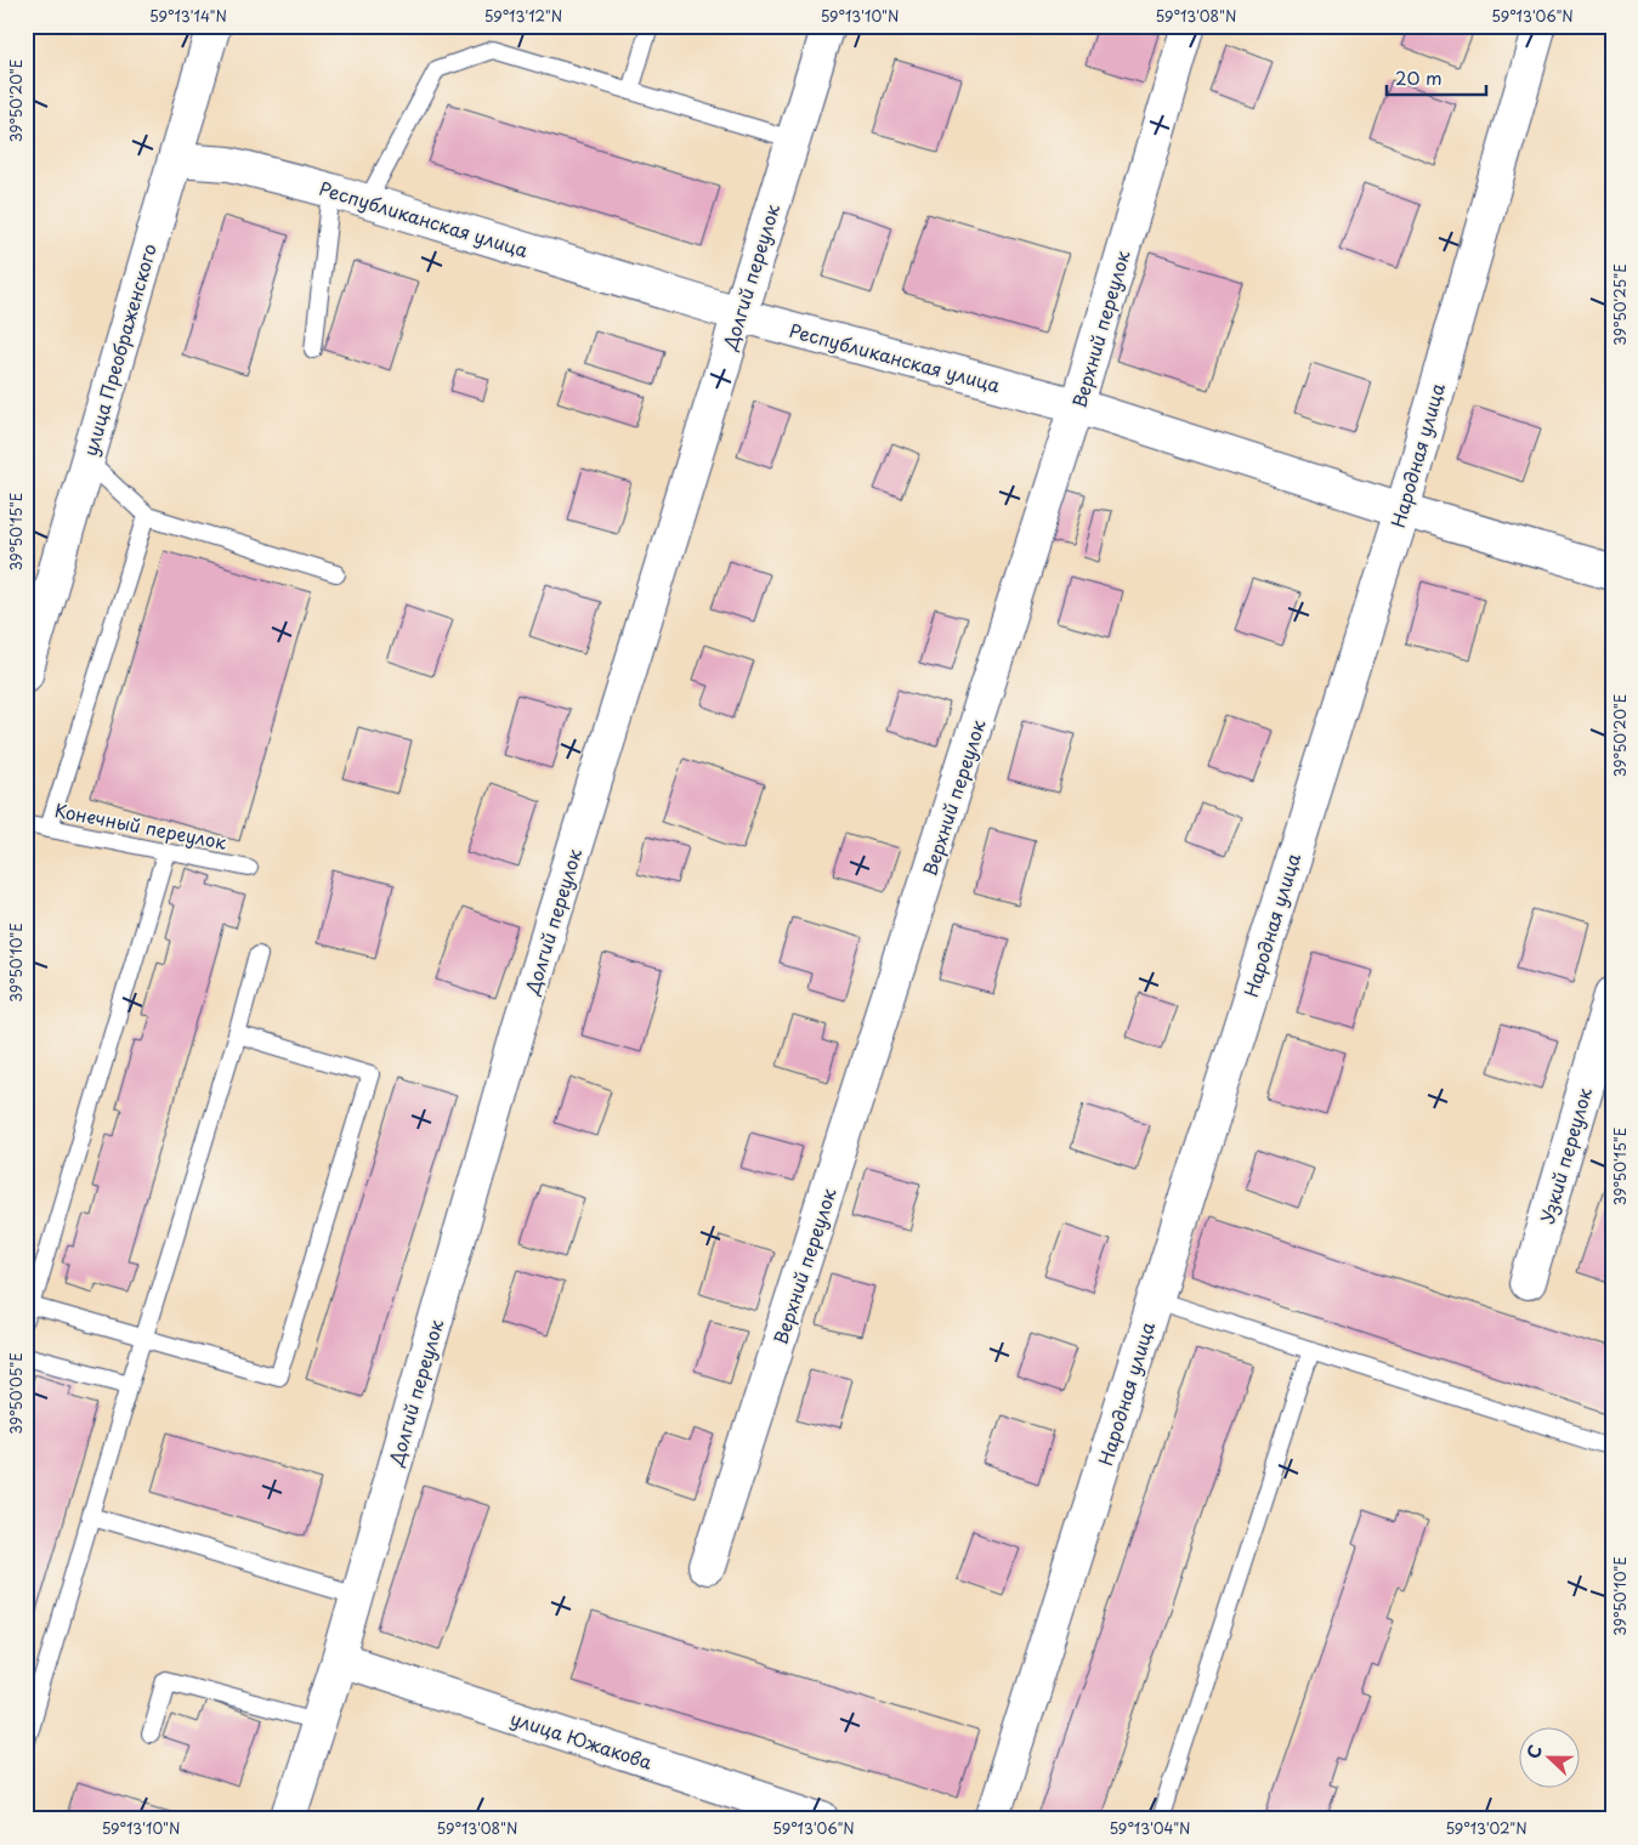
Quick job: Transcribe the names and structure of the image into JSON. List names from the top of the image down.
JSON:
{
  "streets": {
    "street": [
      "Республиканская улица",
      "Долгий переулок",
      "Верхний переулок",
      "улица Преображенского",
      "Народная улица",
      "Узкий переулок",
      "улица Южакова"
    ],
    "lane": ["Конечный переулок"]
  },
  "crossings": [
    ["Республиканская улица", "Долгий переулок"],
    ["Республиканская улица", "Верхний переулок"],
    ["Республиканская улица", "улица Преображенского"],
    ["Республиканская улица", "Народная улица"],
    ["Долгий переулок", "улица Южакова"]
  ],
  "scale_bar": "20 m",
  "north": "left",
  "coordinates": [
    "59°13'14\"N",
    "59°13'12\"N",
    "59°13'10\"N",
    "59°13'08\"N",
    "59°13'06\"N",
    "39°50'20\"E",
    "39°50'25\"E",
    "39°50'15\"E",
    "39°50'10\"E",
    "39°50'05\"E",
    "59°13'04\"N",
    "59°13'02\"N"
  ]
}
